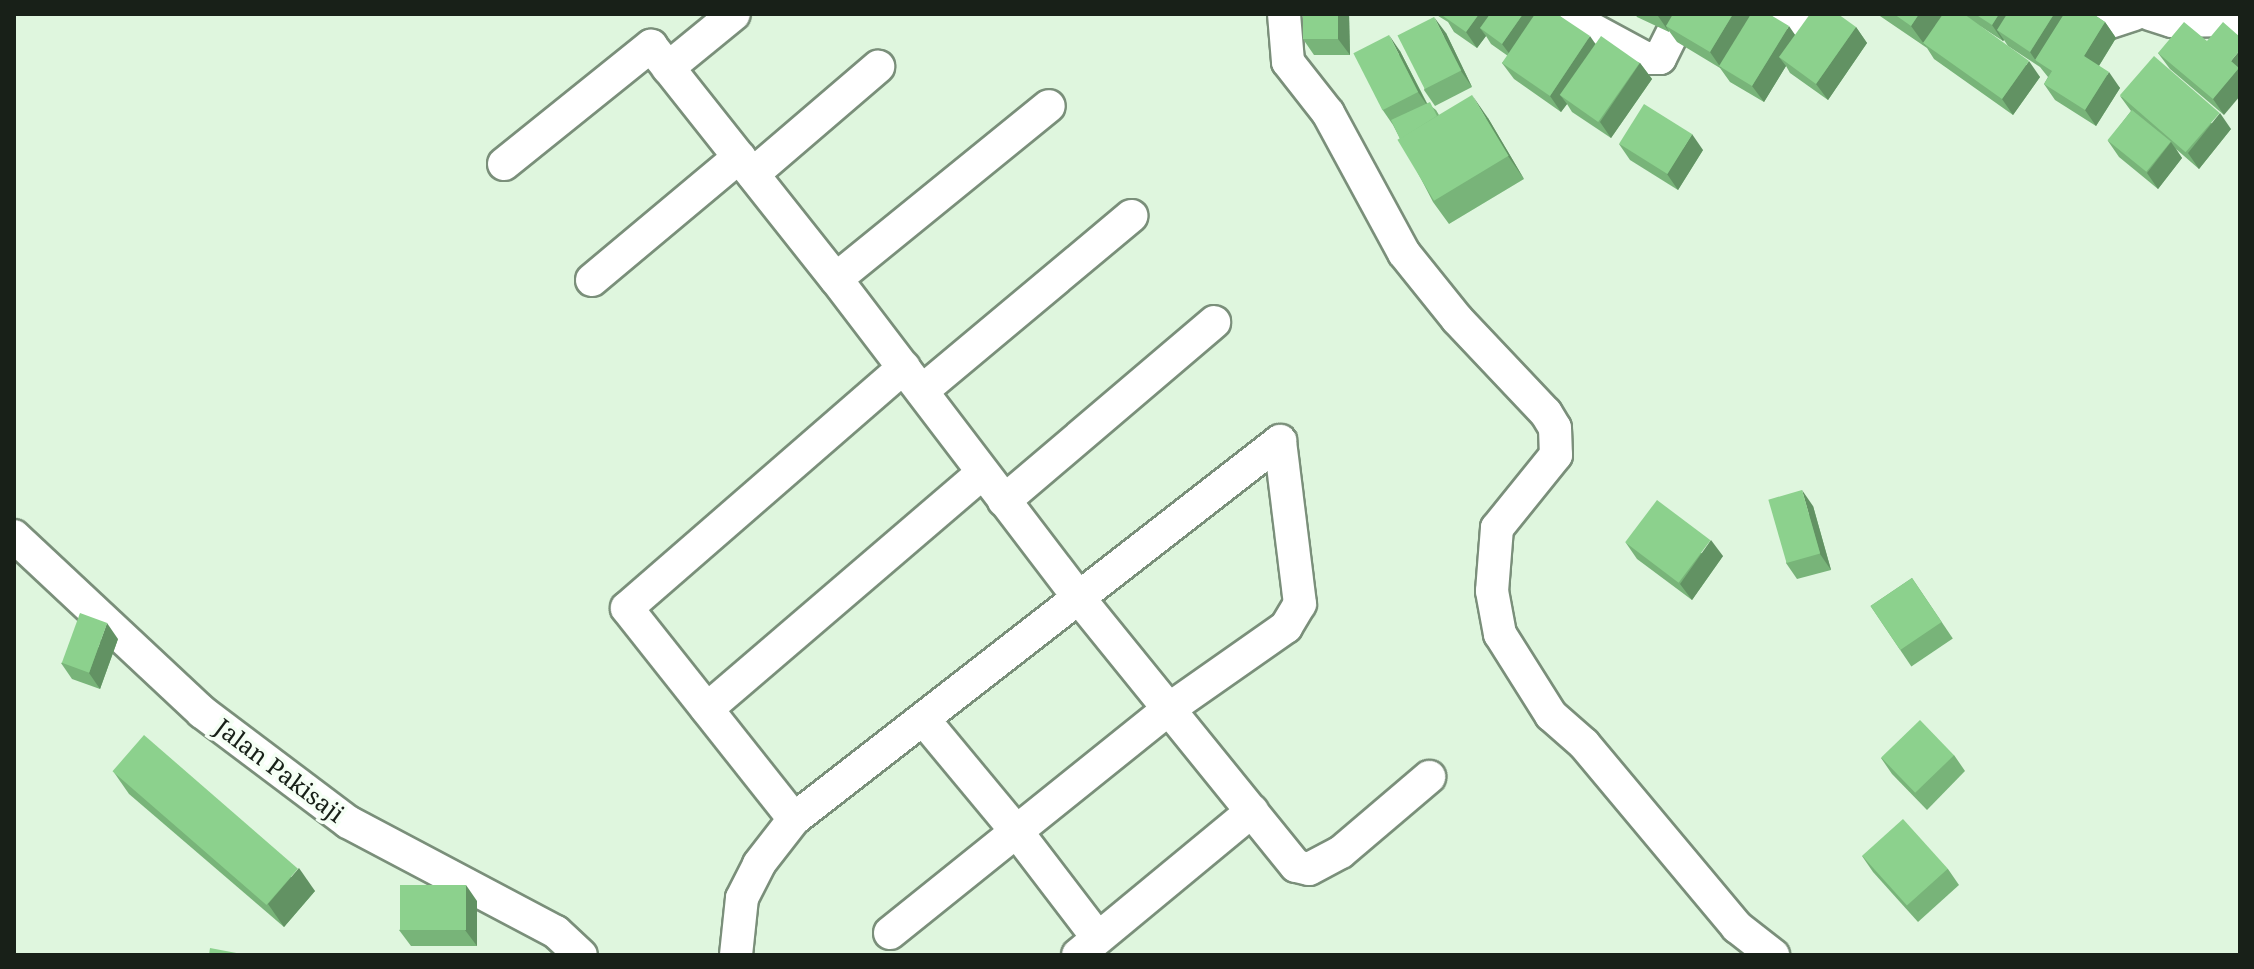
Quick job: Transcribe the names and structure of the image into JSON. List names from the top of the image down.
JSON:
{
  "streets": {
    "street": ["Jalan Pakisaji"]
  }
}
